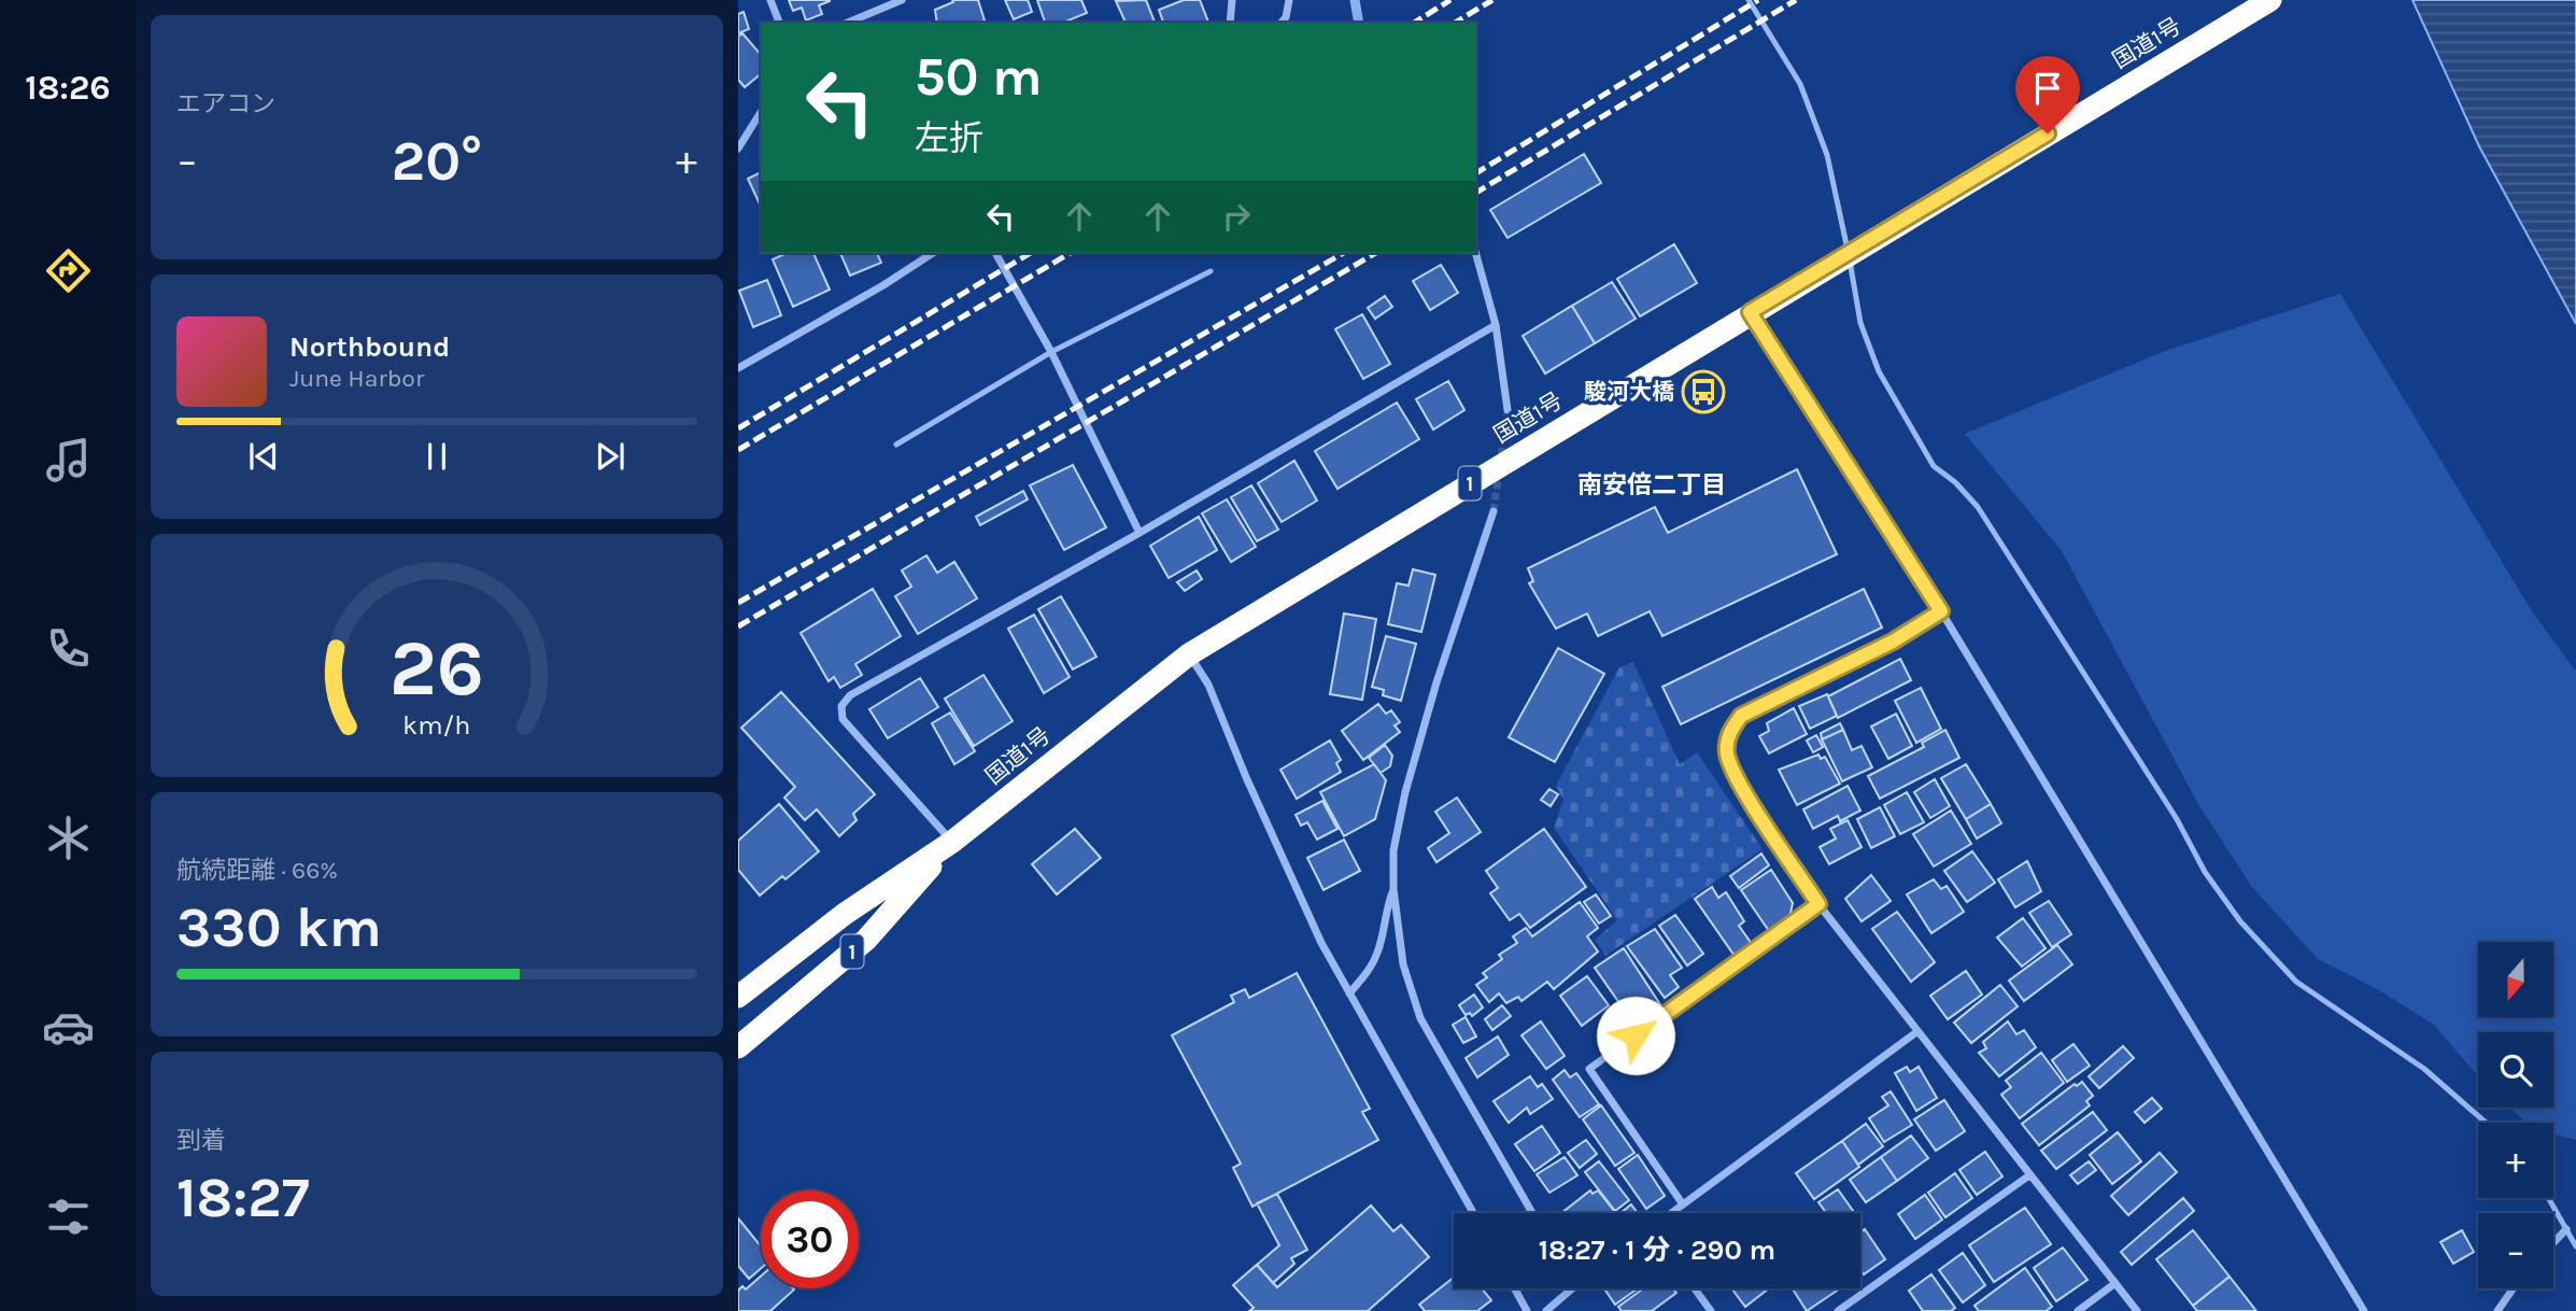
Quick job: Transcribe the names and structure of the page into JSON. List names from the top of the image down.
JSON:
{
  "streets": {
    "highway": ["国道1号", "1"]
  },
  "districts": ["南安倍二丁目"],
  "places": {
    "bus stop": ["駿河大橋"]
  },
  "north": "bottom",
  "page": {
    "tabs": "18:26",
    "tile": [
      "エアコン",
      ["航続距離 · 66%", "330 km"],
      ["到着", "18:27"]
    ],
    "turn": ["50 m", "左折"],
    "heat": ["−", "20°", "+"],
    "song": ["Northbound", "June Harbor"],
    "map_buttons": ["+", "−"],
    "limit": "30",
    "trip": "18:27 · 1 分 · 290 m",
    "gauge": ["26", "km/h"]
  }
}
